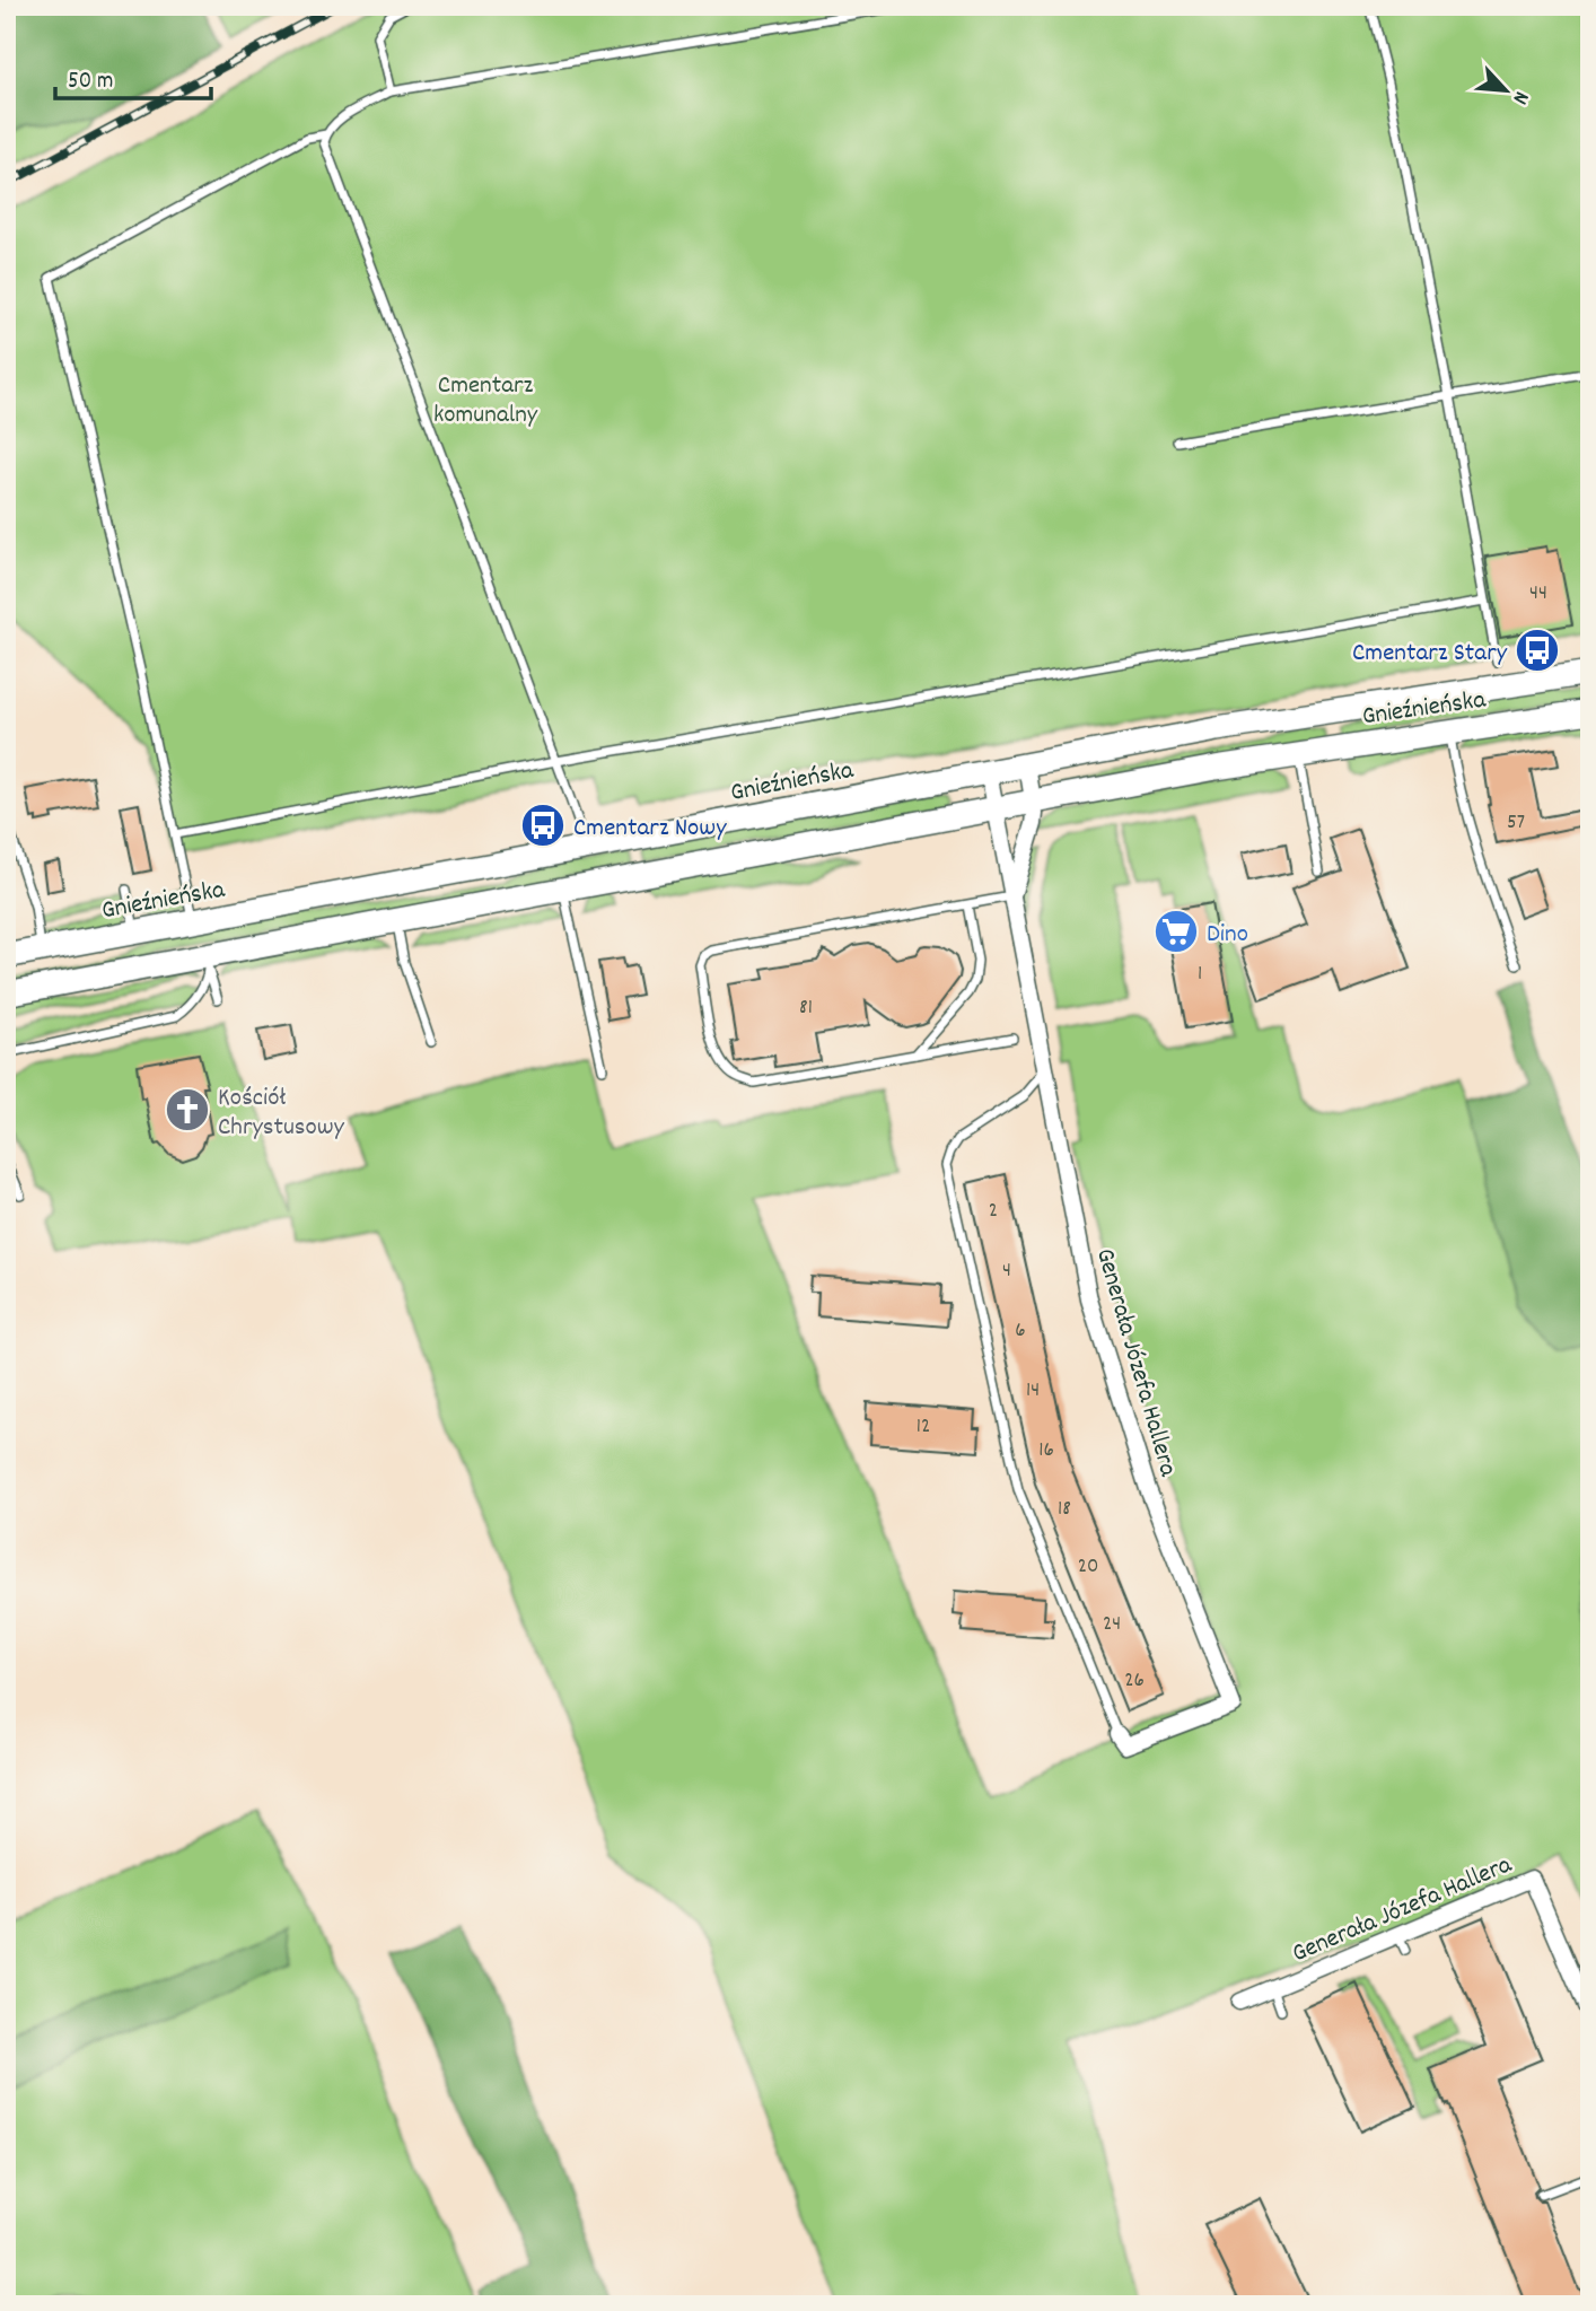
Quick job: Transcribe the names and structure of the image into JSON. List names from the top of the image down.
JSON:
{
  "streets": {
    "main road": ["Gnieźnieńska"],
    "street": ["Generała Józefa Hallera"]
  },
  "crossings": [
    ["Gnieźnieńska", "Generała Józefa Hallera"]
  ],
  "parks": ["Cmentarz komunalny"],
  "places": {
    "bus stop": ["Cmentarz Stary", "Cmentarz Nowy"],
    "supermarket": ["Dino"],
    "church": ["Kościół Chrystusowy"]
  },
  "house_numbers": [
    "44",
    "57",
    "1",
    "81",
    "2",
    "4",
    "6",
    "14",
    "12",
    "16",
    "18",
    "20",
    "24",
    "26"
  ],
  "scale_bar": "50 m",
  "north": "bottom right"
}
